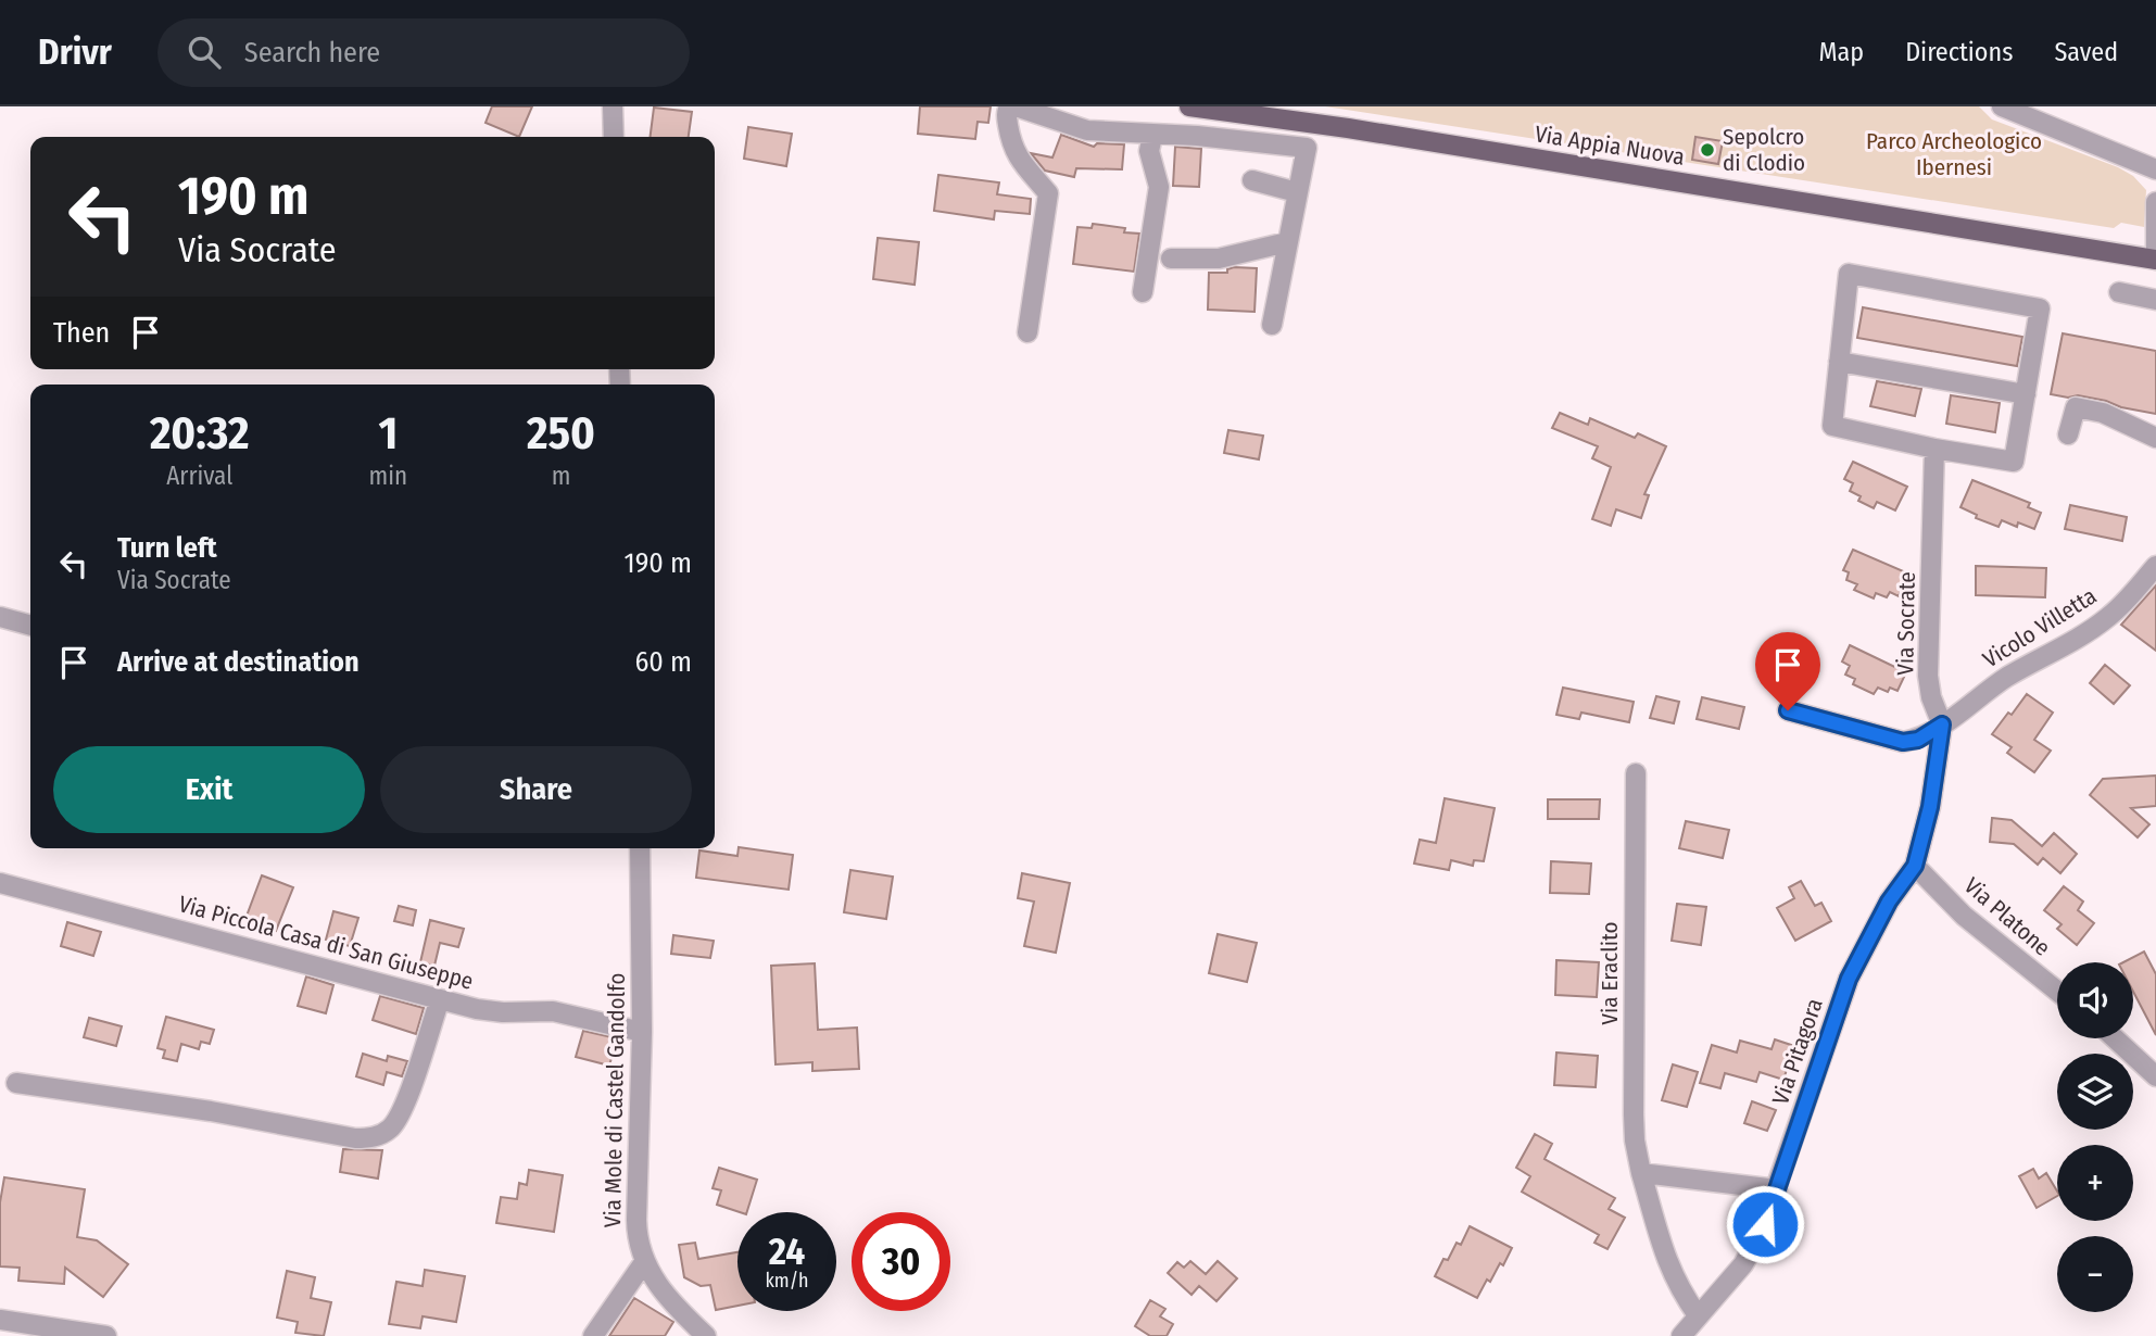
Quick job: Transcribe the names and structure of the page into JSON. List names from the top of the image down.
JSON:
{
  "streets": {
    "main road": ["Via Appia Nuova"],
    "street": [
      "Via Socrate",
      "Vicolo Villetta",
      "Via Platone",
      "Via Piccola Casa di San Giuseppe",
      "Via Eraclito",
      "Via Pitagora",
      "Via Mole di Castel Gandolfo"
    ]
  },
  "crossings": [
    ["Via Socrate", "Vicolo Villetta"],
    ["Via Socrate", "Via Pitagora"],
    ["Vicolo Villetta", "Via Pitagora"],
    ["Via Platone", "Via Pitagora"],
    ["Via Piccola Casa di San Giuseppe", "Via Mole di Castel Gandolfo"],
    ["Via Eraclito", "Via Pitagora"]
  ],
  "parks": ["Parco Archeologico Ibernesi"],
  "places": ["Sepolcro di Clodio"],
  "page": {
    "header": "Drivr",
    "search": "Search here",
    "nav": ["Map", "Directions", "Saved"],
    "turn": ["190 m", "Via Socrate"],
    "then": "Then",
    "eta": [
      "20:32",
      "Arrival",
      "1",
      "min",
      "250",
      "m"
    ],
    "list": [
      {
        "name": "Turn left",
        "note": "Via Socrate",
        "value": "190 m"
      },
      {
        "name": "Arrive at destination",
        "value": "60 m"
      }
    ],
    "buttons": ["Exit", "Share"],
    "map_buttons": ["+", "−"],
    "speed": "24 km/h",
    "limit": "30"
  }
}
